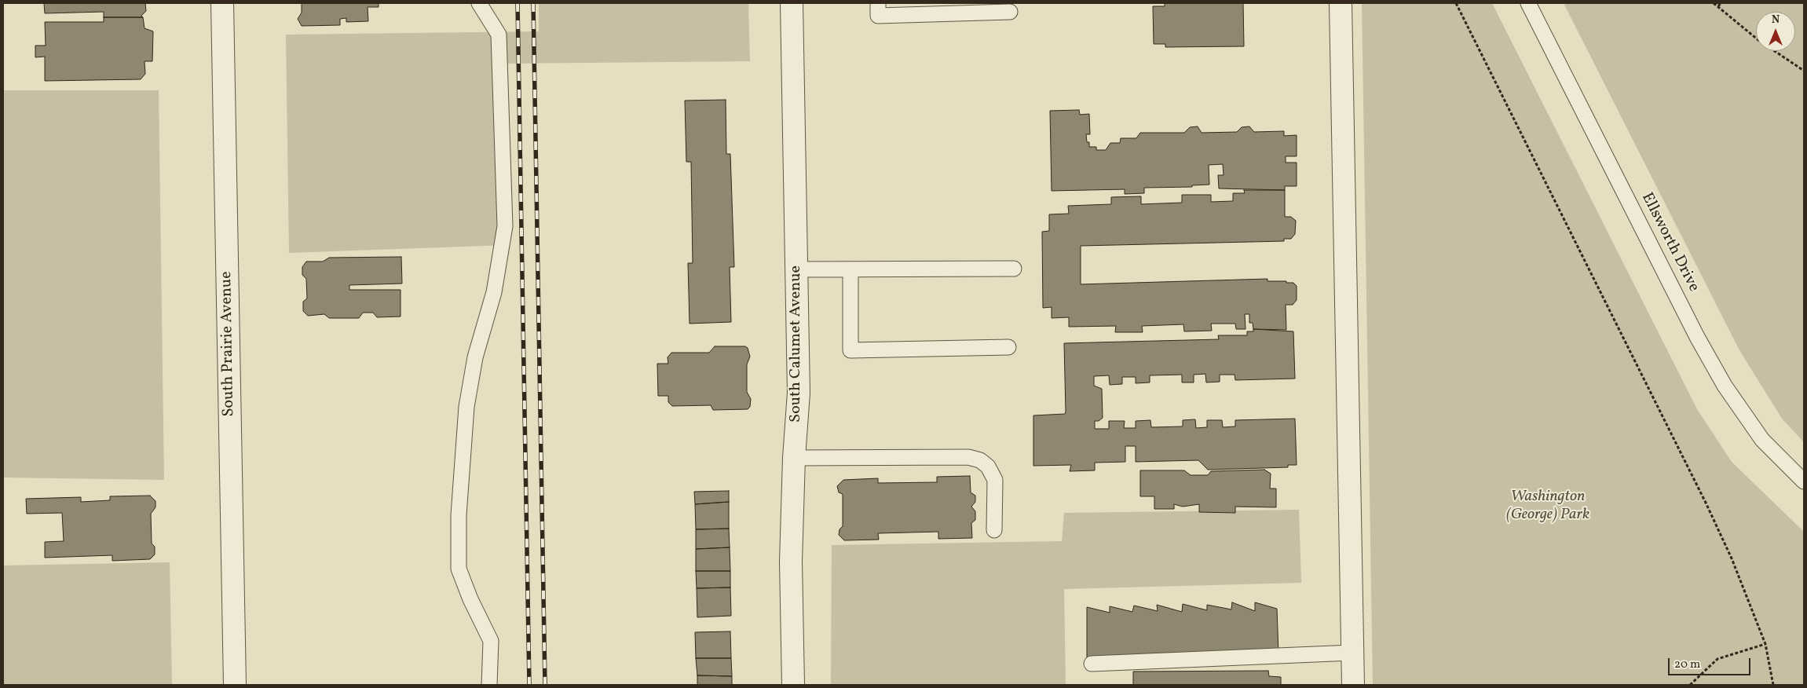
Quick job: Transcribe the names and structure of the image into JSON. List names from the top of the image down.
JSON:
{
  "streets": {
    "street": ["South Prairie Avenue", "South Calumet Avenue"],
    "lane": ["Ellsworth Drive"]
  },
  "parks": ["Washington (George) Park"],
  "scale_bar": "20 m",
  "north": "top"
}
